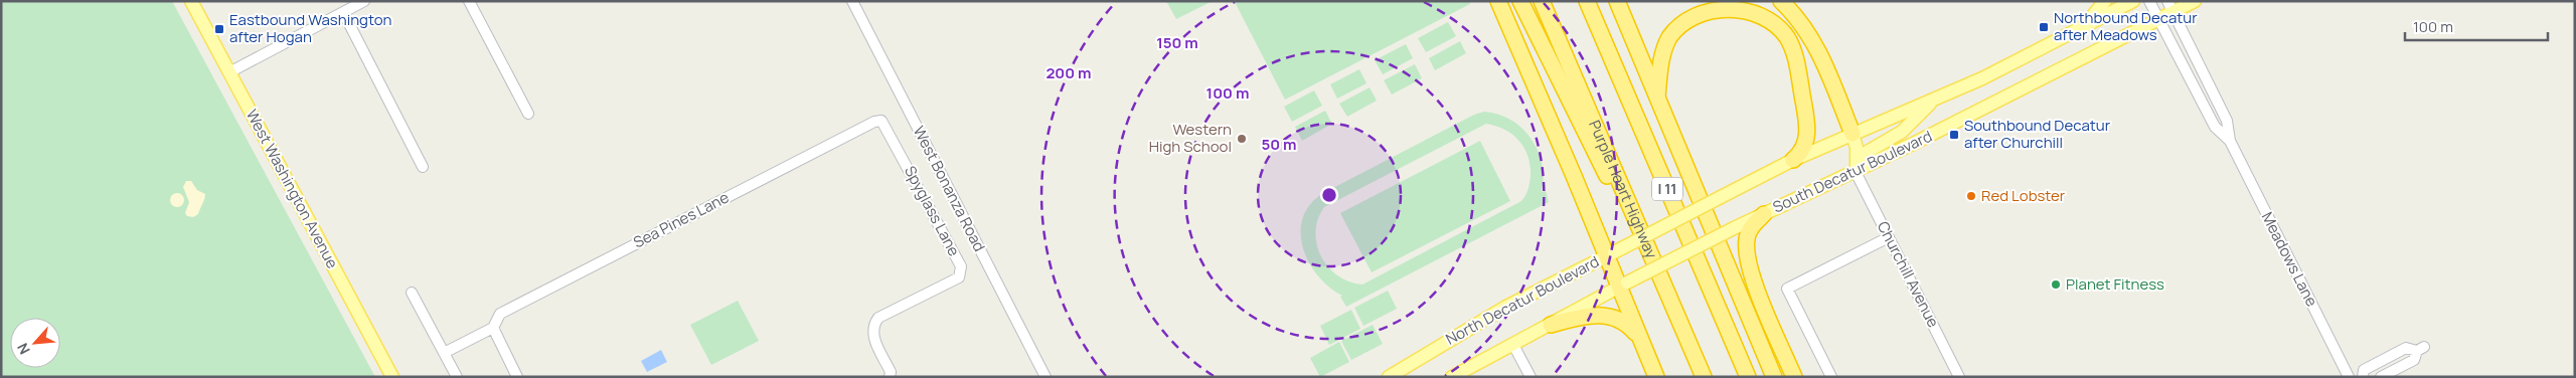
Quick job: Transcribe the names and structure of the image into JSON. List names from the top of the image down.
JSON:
{
  "streets": {
    "highway": ["Purple Heart Highway", "I 11"],
    "main road": ["South Decatur Boulevard", "West Washington Avenue", "North Decatur Boulevard"],
    "street": [
      "West Bonanza Road",
      "Spyglass Lane",
      "Sea Pines Lane",
      "Meadows Lane",
      "Churchill Avenue"
    ]
  },
  "crossings": [
    ["South Decatur Boulevard", "Meadows Lane"],
    ["South Decatur Boulevard", "Churchill Avenue"],
    ["South Decatur Boulevard", "North Decatur Boulevard"],
    ["Spyglass Lane", "Sea Pines Lane"]
  ],
  "places": {
    "transit": ["Northbound Decatur after Meadows", "Eastbound Washington after Hogan", "Southbound Decatur after Churchill"],
    "other": ["Western High School", "Red Lobster", "Planet Fitness"]
  },
  "scale_bar": "100 m",
  "north": "bottom left",
  "rings": [
    "150 m",
    "200 m",
    "100 m",
    "50 m"
  ]
}
